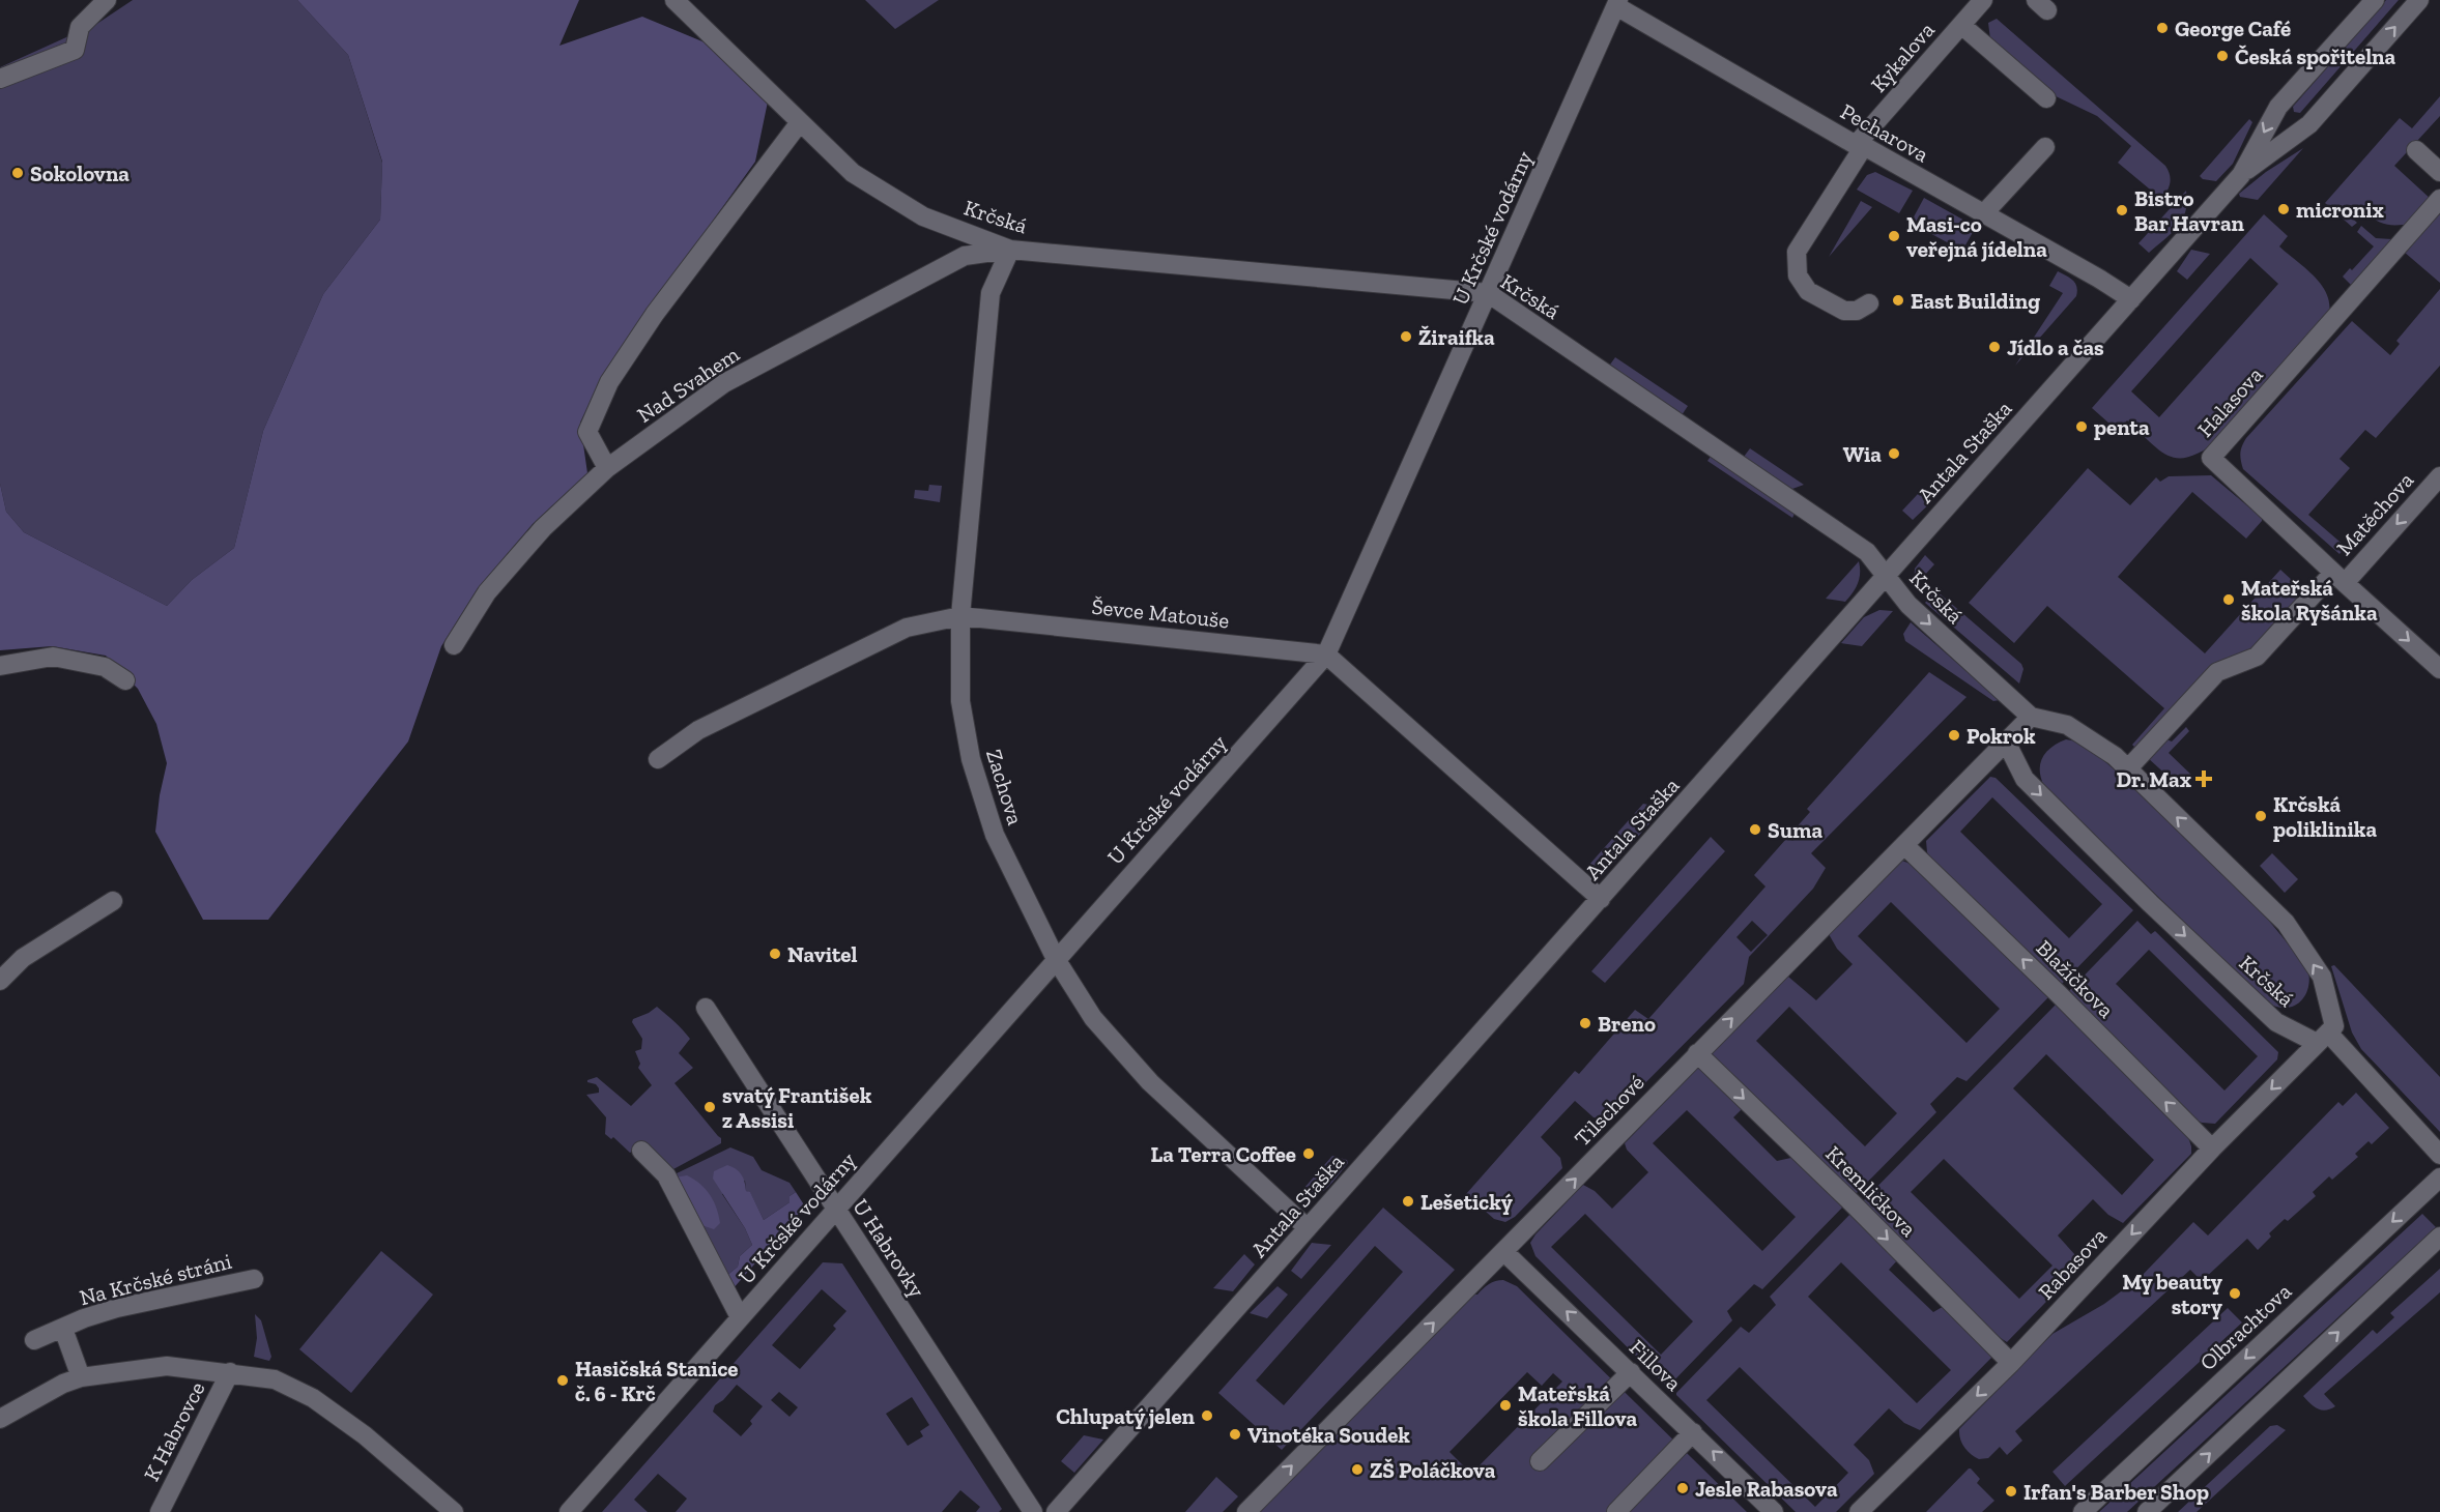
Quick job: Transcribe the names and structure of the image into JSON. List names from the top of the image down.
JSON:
{
  "streets": {
    "street": [
      "Kykalova",
      "Pecharova",
      "Krčská",
      "U Krčské vodárny",
      "Nad Svahem",
      "Halasova",
      "Antala Staška",
      "Matěchova",
      "Ševce Matouše",
      "Zachova",
      "Blažíčkova",
      "Tilschové",
      "Kremličkova",
      "U Habrovky",
      "Rabasova",
      "Na Krčské stráni",
      "Olbrachtova",
      "Fillova",
      "K Habrovce"
    ]
  },
  "crossings": [
    ["Kykalova", "Pecharova"],
    ["Pecharova", "U Krčské vodárny"],
    ["Pecharova", "Antala Staška"],
    ["Krčská", "U Krčské vodárny"],
    ["Krčská", "Nad Svahem"],
    ["Krčská", "Antala Staška"],
    ["Krčská", "Matěchova"],
    ["Krčská", "Zachova"],
    ["Krčská", "Tilschové"],
    ["Krčská", "Rabasova"],
    ["U Krčské vodárny", "Ševce Matouše"],
    ["U Krčské vodárny", "Zachova"],
    ["U Krčské vodárny", "U Habrovky"],
    ["Nad Svahem", "Zachova"],
    ["Halasova", "Matěchova"],
    ["Antala Staška", "Zachova"],
    ["Ševce Matouše", "Zachova"],
    ["Blažíčkova", "Tilschové"],
    ["Blažíčkova", "Rabasova"],
    ["Tilschové", "Kremličkova"],
    ["Tilschové", "Fillova"],
    ["Kremličkova", "Rabasova"]
  ],
  "one_way": [
    "Blažíčkova",
    "Tilschové",
    "Kremličkova",
    "Rabasova",
    "Fillova"
  ],
  "places": {
    "other": [
      "George Café",
      "Česká spořitelna",
      "Sokolovna",
      "micronix",
      "Bistro Bar Havran",
      "Masi-co veřejná jídelna",
      "East Building",
      "Žiraifka",
      "Jídlo a čas",
      "penta",
      "Wia",
      "Mateřská škola Ryšánka",
      "Pokrok",
      "Krčská poliklinika",
      "Suma",
      "Navitel",
      "Breno",
      "svatý František z Assisi",
      "La Terra Coffee",
      "Lešetický",
      "My beauty story",
      "Hasičská Stanice č. 6 - Krč",
      "Mateřská škola Fillova",
      "Chlupatý jelen",
      "Vinotéka Soudek",
      "ZŠ Poláčkova",
      "Jesle Rabasova",
      "Irfan's Barber Shop"
    ],
    "health": ["Dr. Max"]
  }
}
